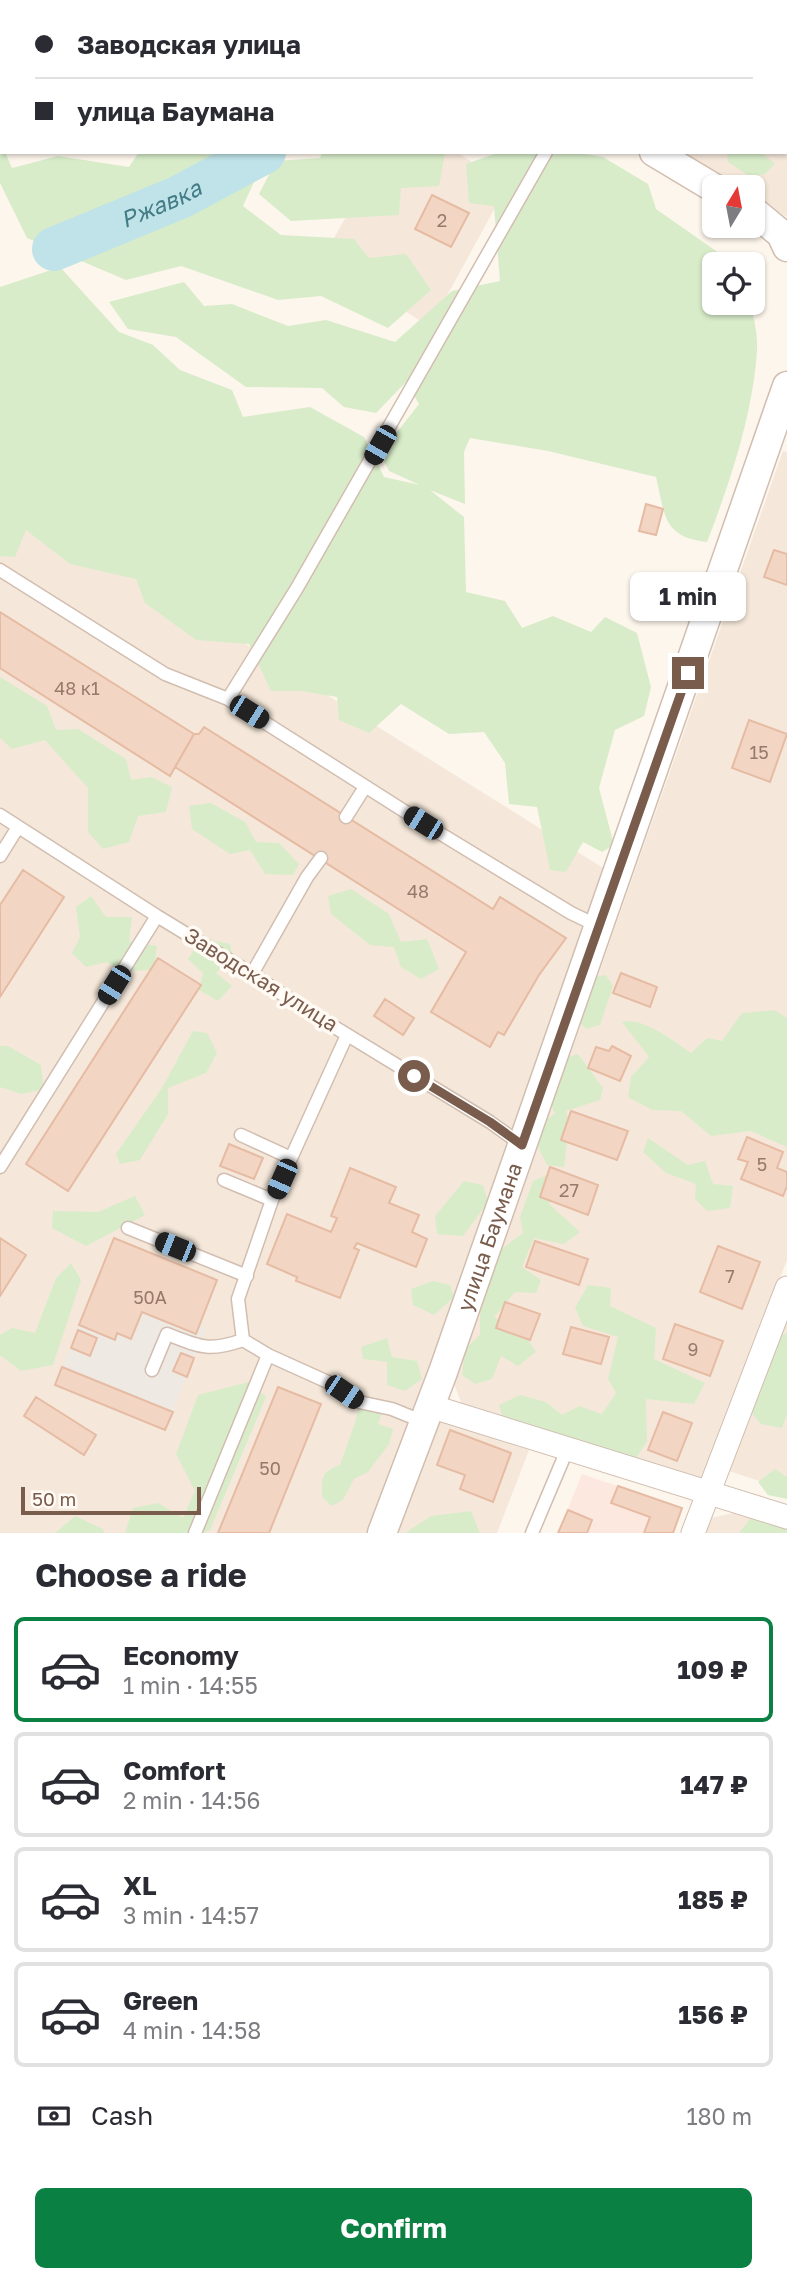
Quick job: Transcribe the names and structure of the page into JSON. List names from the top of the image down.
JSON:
{
  "streets": {
    "street": ["улица Баумана"],
    "lane": ["Заводская улица"]
  },
  "crossings": [
    ["Заводская улица", "улица Баумана"]
  ],
  "water": ["Ржавка"],
  "house_numbers": [
    "2",
    "48 к1",
    "15",
    "48",
    "5",
    "27",
    "7",
    "50А",
    "9",
    "50"
  ],
  "scale_bar": "50 m",
  "north": "top",
  "page": {
    "banner": ["Заводская улица", "улица Баумана"],
    "bubble": "1 min",
    "scale": "50 m",
    "heading": "Choose a ride",
    "list": [
      {
        "name": "Economy",
        "note": "1 min · 14:55",
        "value": "109 ₽"
      },
      {
        "name": "Comfort",
        "note": "2 min · 14:56",
        "value": "147 ₽"
      },
      {
        "name": "XL",
        "note": "3 min · 14:57",
        "value": "185 ₽"
      },
      {
        "name": "Green",
        "note": "4 min · 14:58",
        "value": "156 ₽"
      }
    ],
    "pay": ["Cash", "180 m"],
    "buttons": "Confirm"
  }
}
